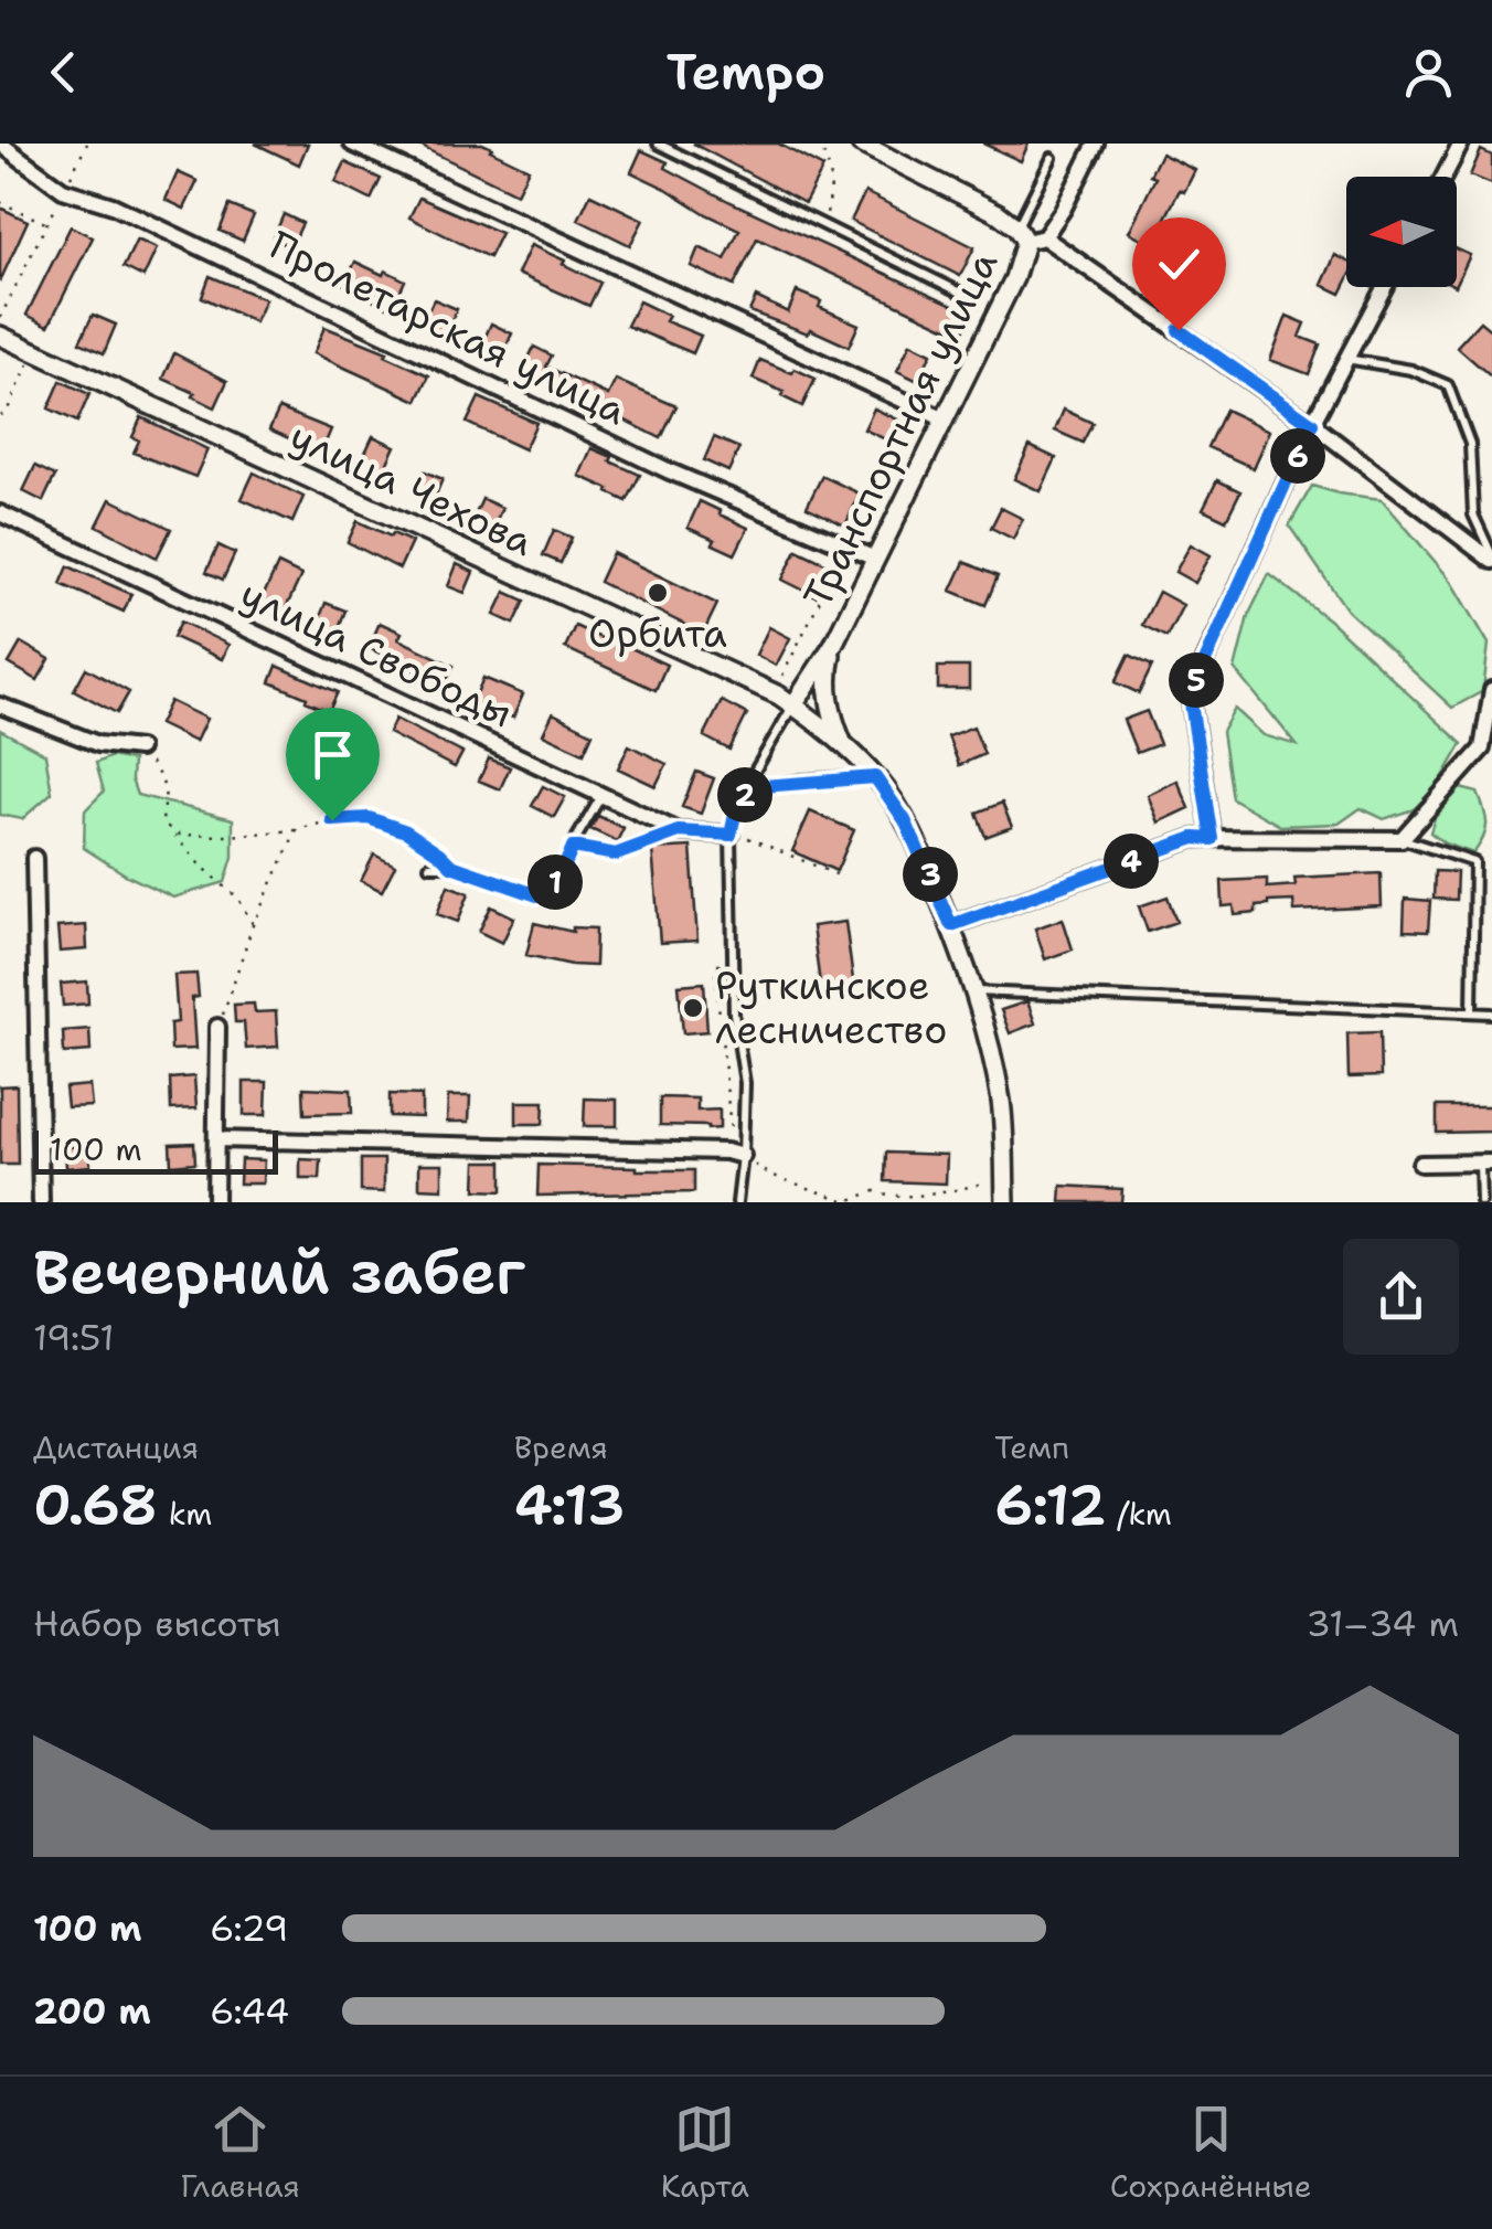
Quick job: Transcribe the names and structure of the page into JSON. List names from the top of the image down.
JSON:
{
  "streets": {
    "street": [
      "Пролетарская улица",
      "Транспортная улица",
      "улица Чехова",
      "улица Свободы"
    ]
  },
  "crossings": [
    ["Пролетарская улица", "Транспортная улица"]
  ],
  "places": ["Орбита", "Руткинское лесничество"],
  "scale_bar": "100 m",
  "north": "left",
  "page": {
    "header": "Tempo",
    "pins": [
      "6",
      "5",
      "2",
      "4",
      "3",
      "1"
    ],
    "scale": "100 m",
    "heading": ["Вечерний забег", "19:51"],
    "stats": [
      ["Дистанция", "0.68 km"],
      ["Время", "4:13"],
      ["Темп", "6:12 /km"]
    ],
    "chart": ["Набор высоты", "31–34 m"],
    "list": [
      {
        "name": "100 m",
        "note": "6:29"
      },
      {
        "name": "200 m",
        "note": "6:44"
      }
    ],
    "tabs": ["Главная", "Карта", "Сохранённые"]
  }
}
